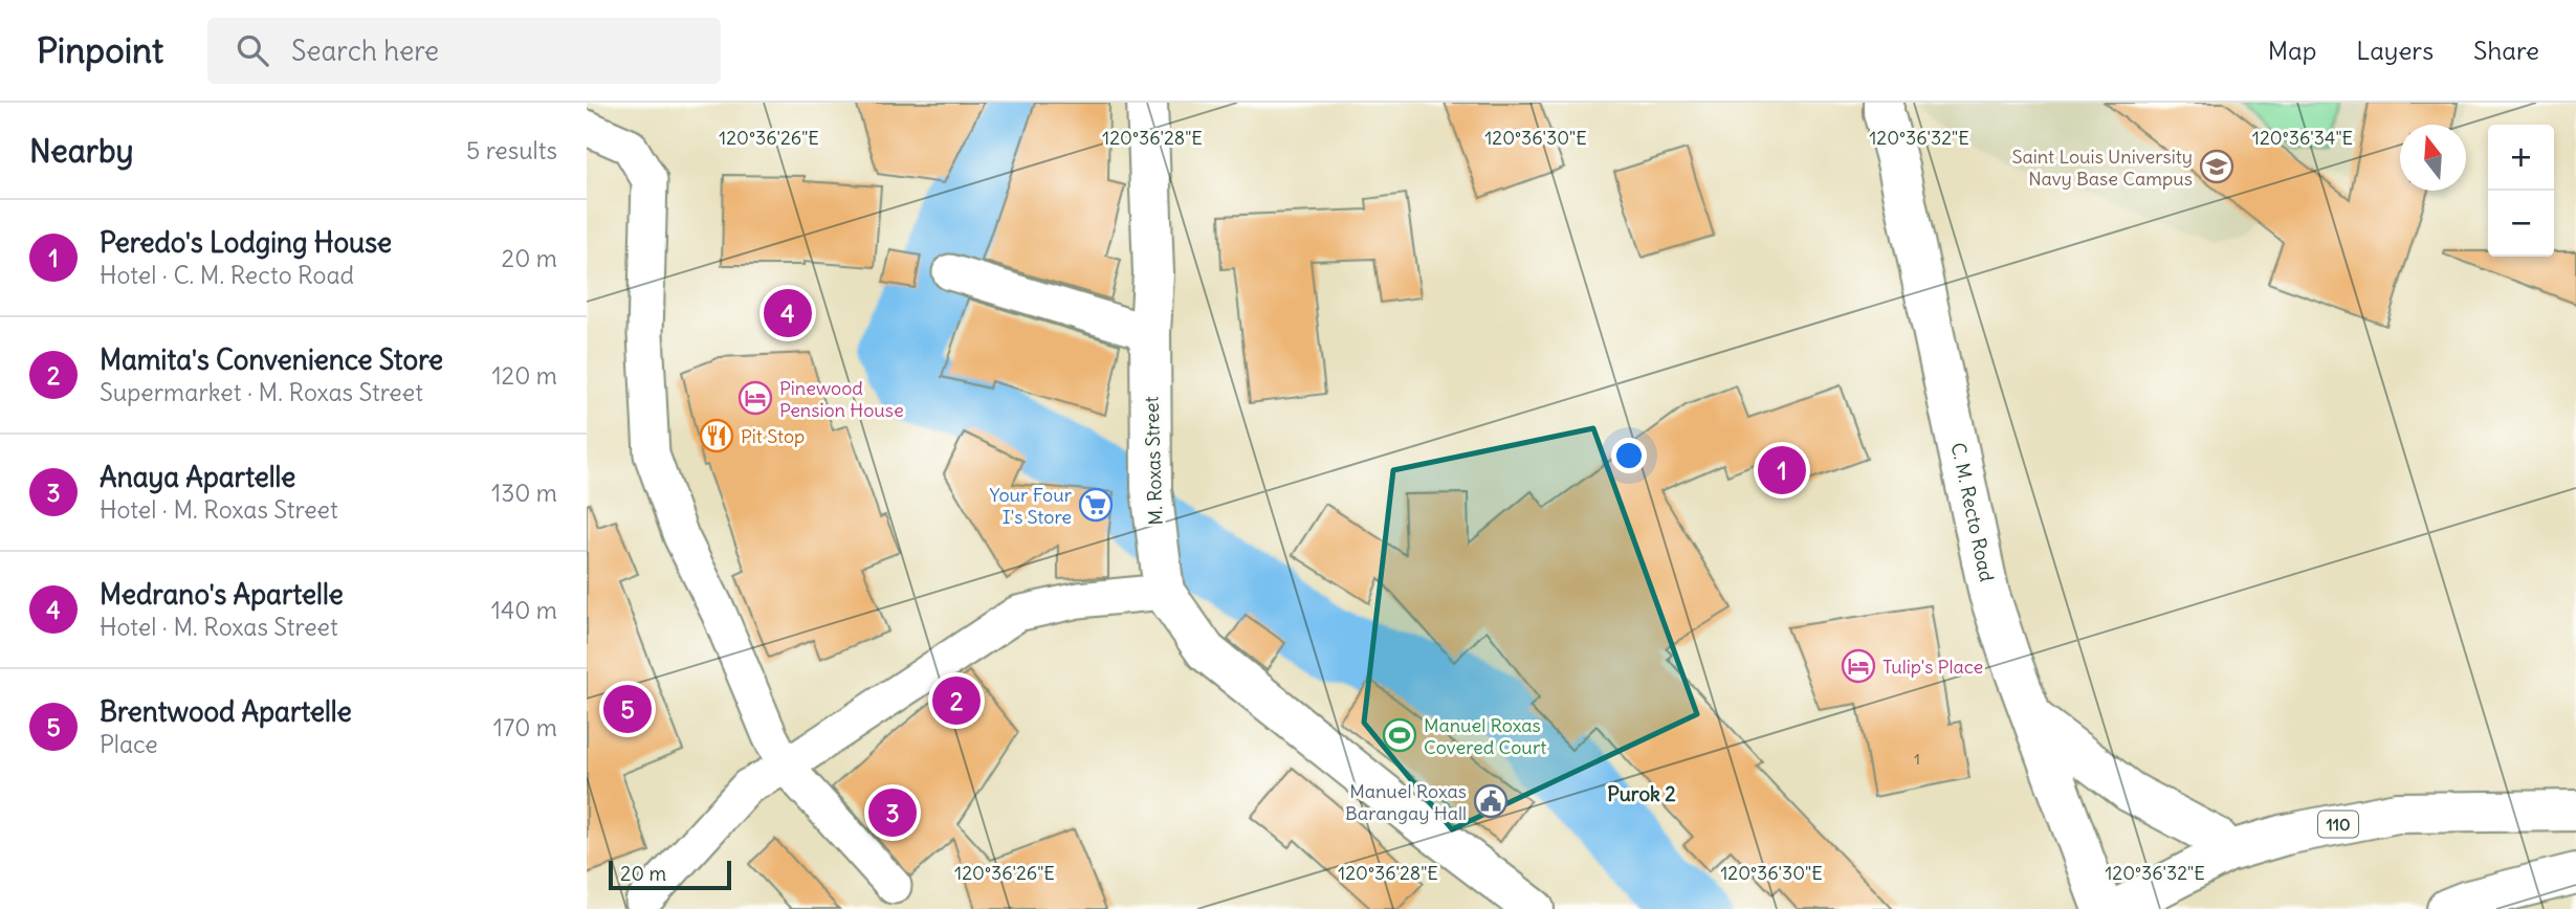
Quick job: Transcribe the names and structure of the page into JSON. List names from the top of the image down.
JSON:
{
  "streets": {
    "main road": ["M. Roxas Street", "C. M. Recto Road", "110"]
  },
  "districts": ["Purok 2"],
  "places": {
    "school or university": ["Saint Louis University Navy Base Campus"],
    "hotel": ["Pinewood Pension House", "Tulip's Place"],
    "restaurant": ["Pit Stop"],
    "supermarket": ["Your Four I's Store"],
    "sports": ["Manuel Roxas Covered Court"],
    "public building": ["Manuel Roxas Barangay Hall"]
  },
  "house_numbers": ["1"],
  "scale_bar": "20 m",
  "north": "top",
  "page": {
    "header": "Pinpoint",
    "search": "Search here",
    "nav": ["Map", "Layers", "Share"],
    "heading": ["Nearby", "5 results"],
    "map_buttons": ["+", "−"],
    "list": [
      {
        "mark": "1",
        "name": "Peredo's Lodging House",
        "note": "Hotel · C. M. Recto Road",
        "value": "20 m"
      },
      {
        "mark": "2",
        "name": "Mamita's Convenience Store",
        "note": "Supermarket · M. Roxas Street",
        "value": "120 m"
      },
      {
        "mark": "3",
        "name": "Anaya Apartelle",
        "note": "Hotel · M. Roxas Street",
        "value": "130 m"
      },
      {
        "mark": "4",
        "name": "Medrano's Apartelle",
        "note": "Hotel · M. Roxas Street",
        "value": "140 m"
      },
      {
        "mark": "5",
        "name": "Brentwood Apartelle",
        "note": "Place",
        "value": "170 m"
      }
    ],
    "pins": [
      "4",
      "1",
      "2",
      "5",
      "3"
    ],
    "scale": "20 m"
  },
  "coordinates": [
    "120°36'26\"E",
    "120°36'28\"E",
    "120°36'30\"E",
    "120°36'32\"E",
    "120°36'34\"E"
  ]
}
